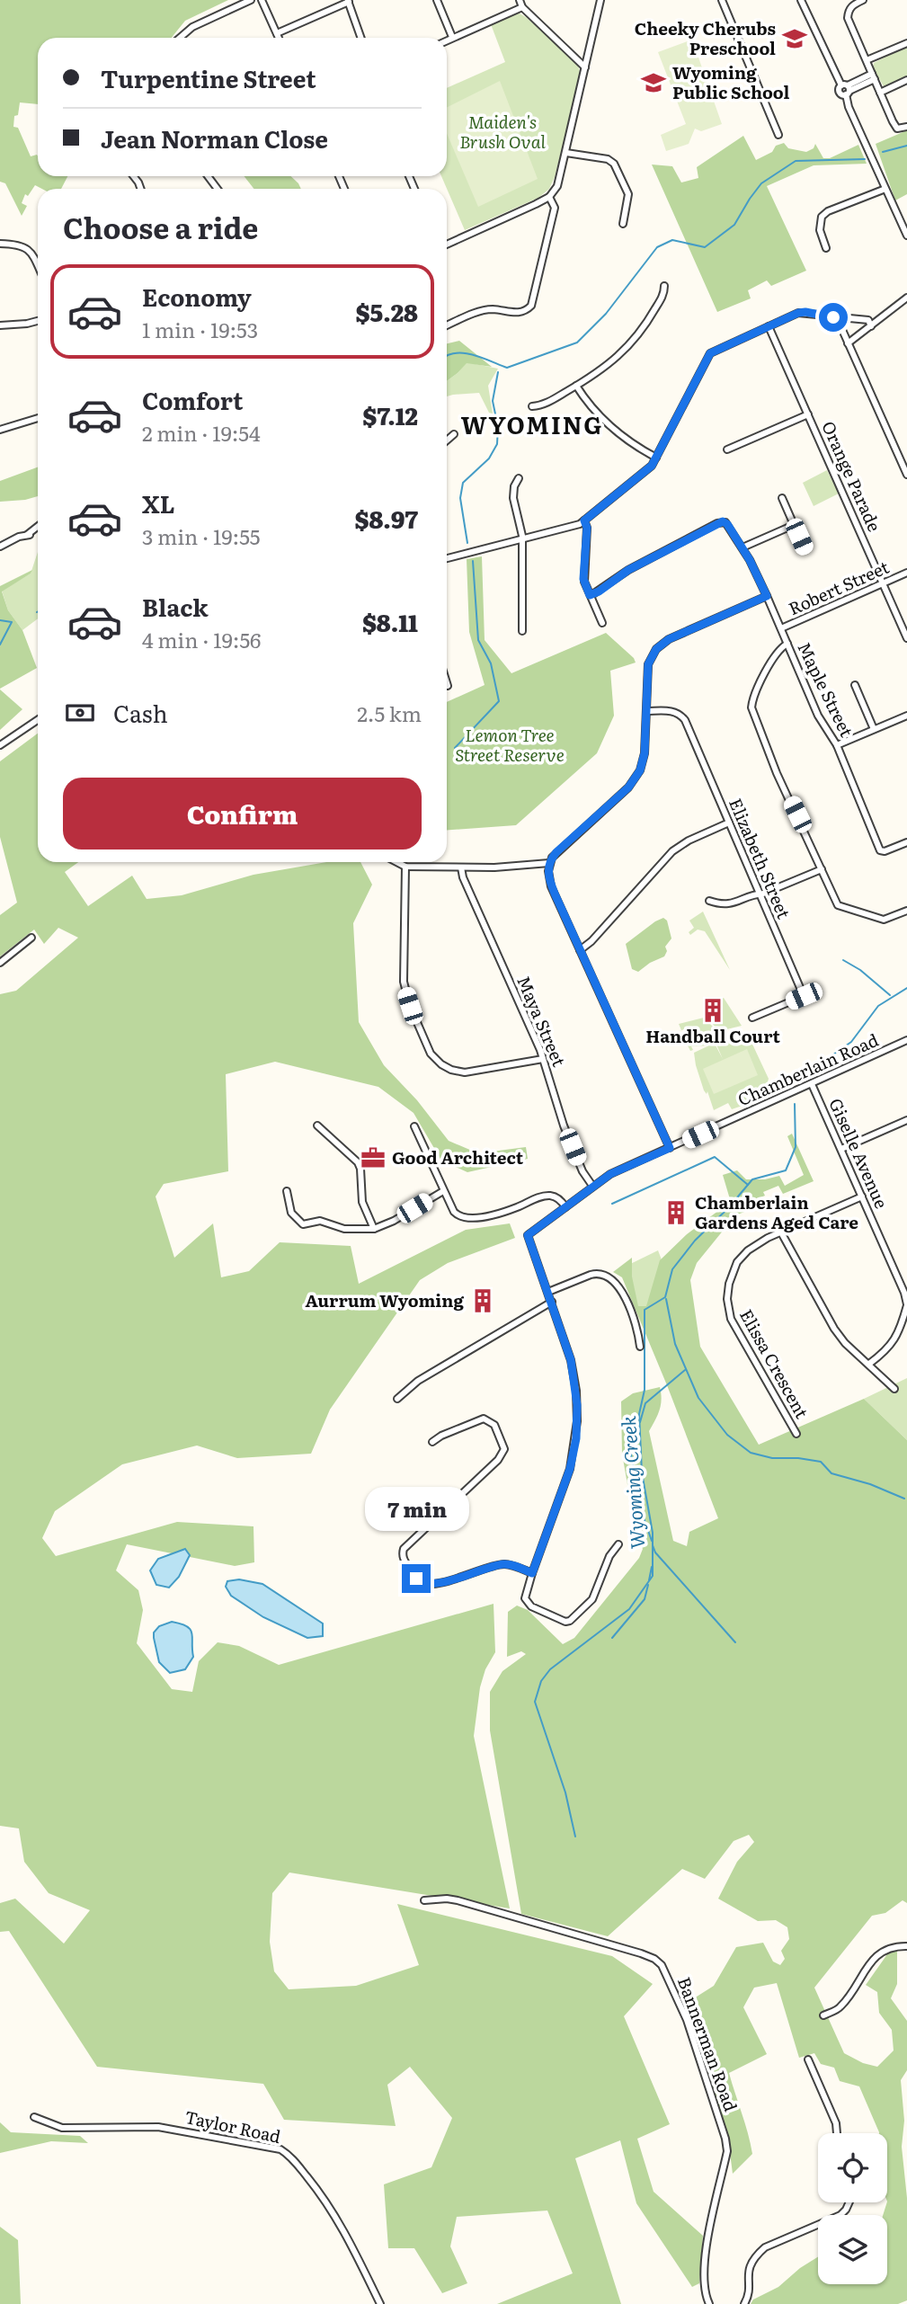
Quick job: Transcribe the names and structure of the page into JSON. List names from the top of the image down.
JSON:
{
  "streets": {
    "street": [
      "Orange Parade",
      "Robert Street",
      "Maple Street",
      "Elizabeth Street",
      "Maya Street",
      "Chamberlain Road",
      "Giselle Avenue",
      "Elissa Crescent",
      "Bannerman Road",
      "Taylor Road"
    ]
  },
  "crossings": [
    ["Orange Parade", "Robert Street"],
    ["Robert Street", "Maple Street"],
    ["Maya Street", "Chamberlain Road"],
    ["Chamberlain Road", "Giselle Avenue"],
    ["Giselle Avenue", "Elissa Crescent"]
  ],
  "districts": ["WYOMING"],
  "water": ["Wyoming Creek"],
  "parks": ["Maiden's Brush Oval", "Lemon Tree Street Reserve"],
  "places": {
    "school or university": ["Cheeky Cherubs Preschool", "Wyoming Public School"],
    "building": ["Handball Court", "Chamberlain Gardens Aged Care", "Aurrum Wyoming"],
    "office": ["Good Architect"]
  },
  "page": {
    "banner": ["Turpentine Street", "Jean Norman Close"],
    "heading": "Choose a ride",
    "list": [
      {
        "name": "Economy",
        "note": "1 min · 19:53",
        "value": "$5.28"
      },
      {
        "name": "Comfort",
        "note": "2 min · 19:54",
        "value": "$7.12"
      },
      {
        "name": "XL",
        "note": "3 min · 19:55",
        "value": "$8.97"
      },
      {
        "name": "Black",
        "note": "4 min · 19:56",
        "value": "$8.11"
      }
    ],
    "pay": ["Cash", "2.5 km"],
    "buttons": "Confirm",
    "bubble": "7 min"
  }
}
